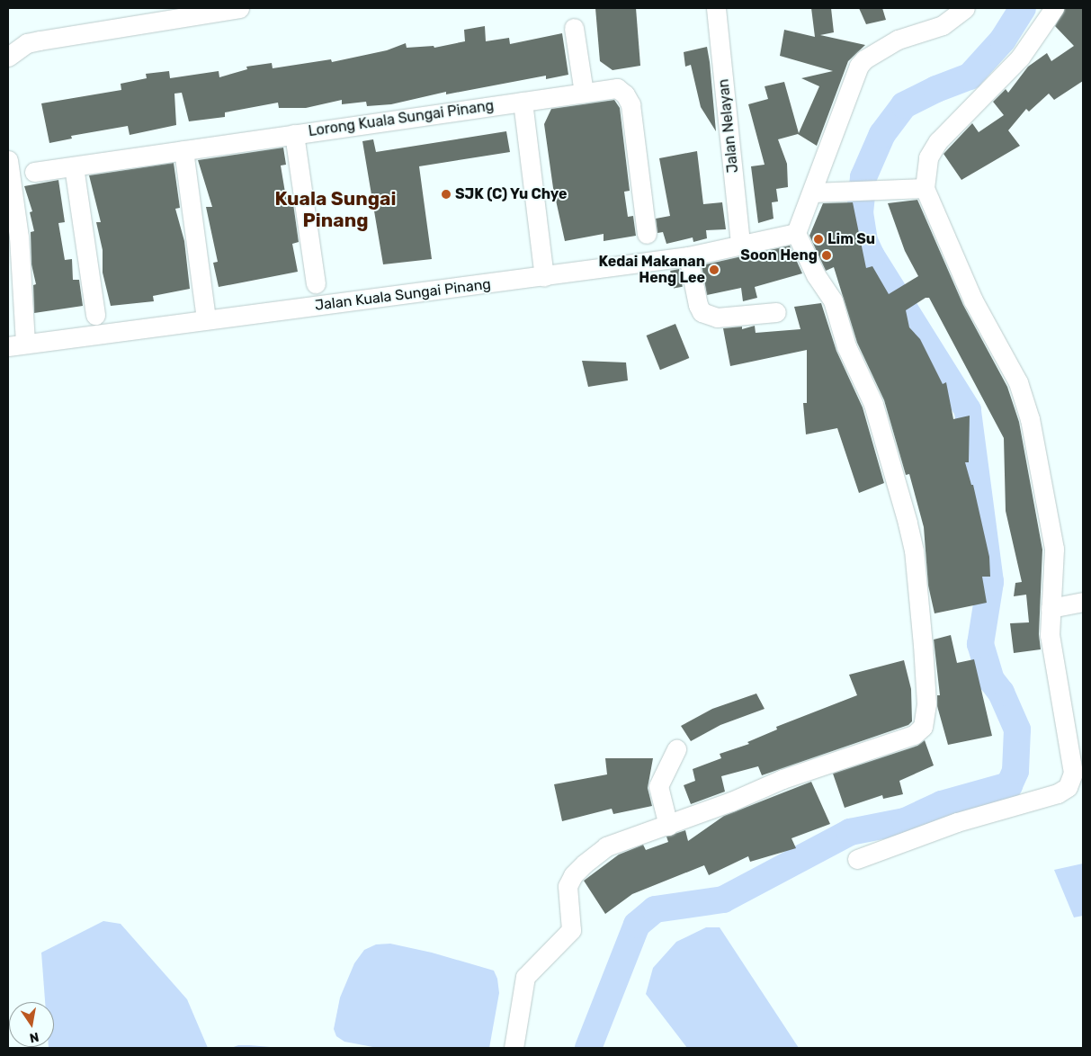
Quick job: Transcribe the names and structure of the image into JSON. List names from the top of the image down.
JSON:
{
  "streets": {
    "street": ["Lorong Kuala Sungai Pinang", "Jalan Nelayan", "Jalan Kuala Sungai Pinang"]
  },
  "crossings": [
    ["Jalan Nelayan", "Jalan Kuala Sungai Pinang"]
  ],
  "districts": ["Kuala Sungai Pinang"],
  "places": [
    "SJK (C) Yu Chye",
    "Lim Su",
    "Soon Heng",
    "Kedai Makanan Heng Lee"
  ],
  "north": "bottom"
}
